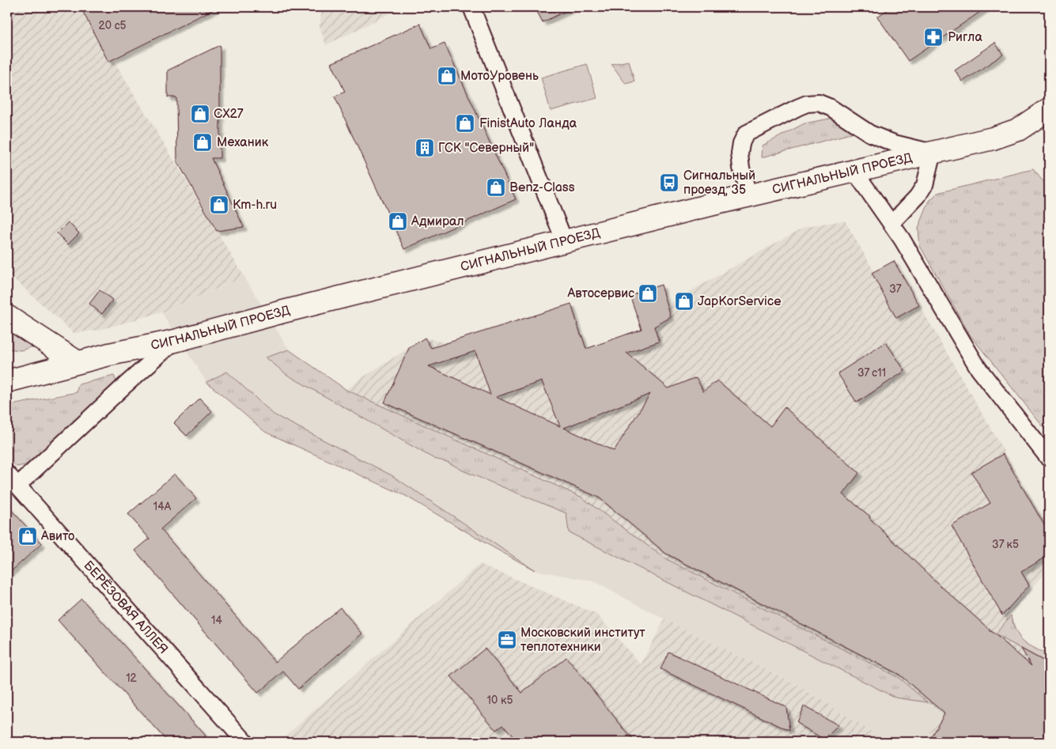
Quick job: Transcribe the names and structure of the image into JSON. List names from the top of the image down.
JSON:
{
  "streets": {
    "main road": ["СИГНАЛЬНЫЙ ПРОЕЗД"],
    "street": ["БЕРЁЗОВАЯ АЛЛЕЯ"]
  },
  "places": {
    "pharmacy": ["Ригла"],
    "shop": [
      "МотоУровень",
      "CX27",
      "FinistAuto Ланда",
      "Механик",
      "Benz-Class",
      "Km-h.ru",
      "Адмирал",
      "Автосервис",
      "JapKorService",
      "Авито"
    ],
    "building": ["ГСК \"Северный\""],
    "bus stop": ["Сигнальный проезд, 35"],
    "office": ["Московский институт теплотехники"]
  },
  "house_numbers": [
    "20 с5",
    "37",
    "37 с11",
    "14А",
    "37 к5",
    "14",
    "12",
    "10 к5"
  ]
}
